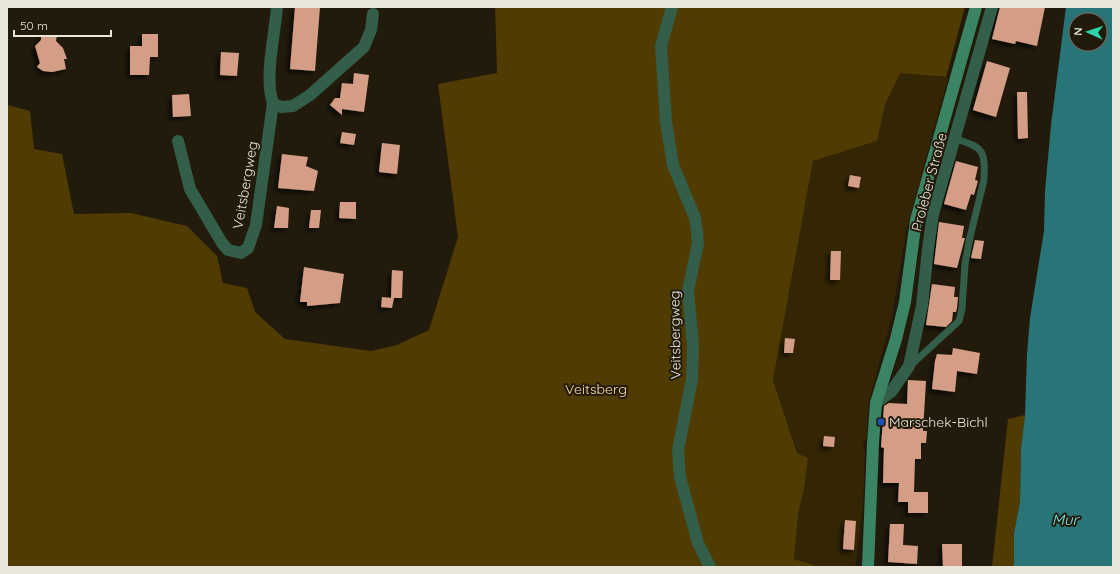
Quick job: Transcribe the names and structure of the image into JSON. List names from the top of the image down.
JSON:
{
  "streets": {
    "main road": ["Proleber Straße"],
    "street": ["Veitsbergweg"]
  },
  "water": ["Mur"],
  "parks": ["Veitsberg"],
  "places": {
    "transit": ["Marschek-Bichl"]
  },
  "scale_bar": "50 m",
  "north": "left"
}
